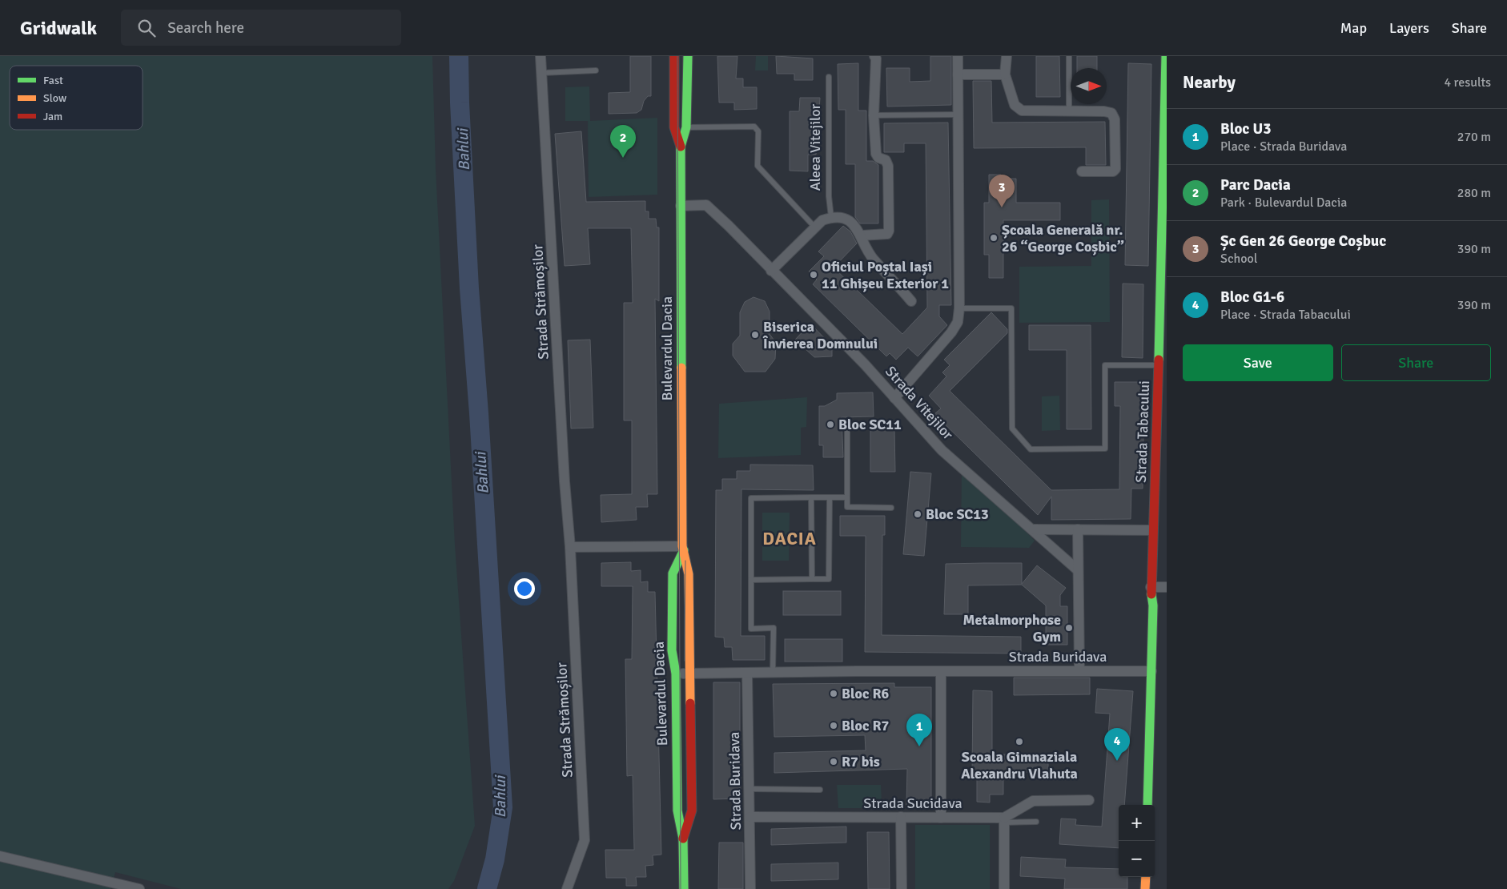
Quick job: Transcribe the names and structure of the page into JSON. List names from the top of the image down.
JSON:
{
  "streets": {
    "street": [
      "Strada Strămoșilor",
      "Bulevardul Dacia",
      "Strada Vitejilor",
      "Strada Tabacului",
      "Strada Buridava",
      "Strada Sucidava"
    ],
    "lane": ["Aleea Vitejilor"]
  },
  "crossings": [
    ["Bulevardul Dacia", "Strada Vitejilor"],
    ["Bulevardul Dacia", "Strada Buridava"],
    ["Strada Tabacului", "Strada Buridava"],
    ["Strada Buridava", "Strada Sucidava"]
  ],
  "districts": ["DACIA"],
  "water": ["Bahlui"],
  "places": [
    "Școala Generală nr. 26 “George Coșbic”",
    "Oficiul Poștal Iași 11 Ghișeu Exterior 1",
    "Biserica Învierea Domnului",
    "Bloc SC11",
    "Bloc SC13",
    "Metalmorphose Gym",
    "Bloc R6",
    "Bloc R7",
    "Scoala Gimnaziala Alexandru Vlahuta",
    "R7 bis"
  ],
  "legend": ["Fast", "Slow", "Jam"],
  "north": "right",
  "page": {
    "header": "Gridwalk",
    "search": "Search here",
    "nav": ["Map", "Layers", "Share"],
    "heading": ["Nearby", "4 results"],
    "list": [
      {
        "mark": "1",
        "name": "Bloc U3",
        "note": "Place · Strada Buridava",
        "value": "270 m"
      },
      {
        "mark": "2",
        "name": "Parc Dacia",
        "note": "Park · Bulevardul Dacia",
        "value": "280 m"
      },
      {
        "mark": "3",
        "name": "Șc Gen 26 George Coșbuc",
        "note": "School",
        "value": "390 m"
      },
      {
        "mark": "4",
        "name": "Bloc G1-6",
        "note": "Place · Strada Tabacului",
        "value": "390 m"
      }
    ],
    "pins": [
      "2",
      "3",
      "1",
      "4"
    ],
    "buttons": ["Save", "Share"],
    "map_buttons": ["+", "−"]
  }
}
